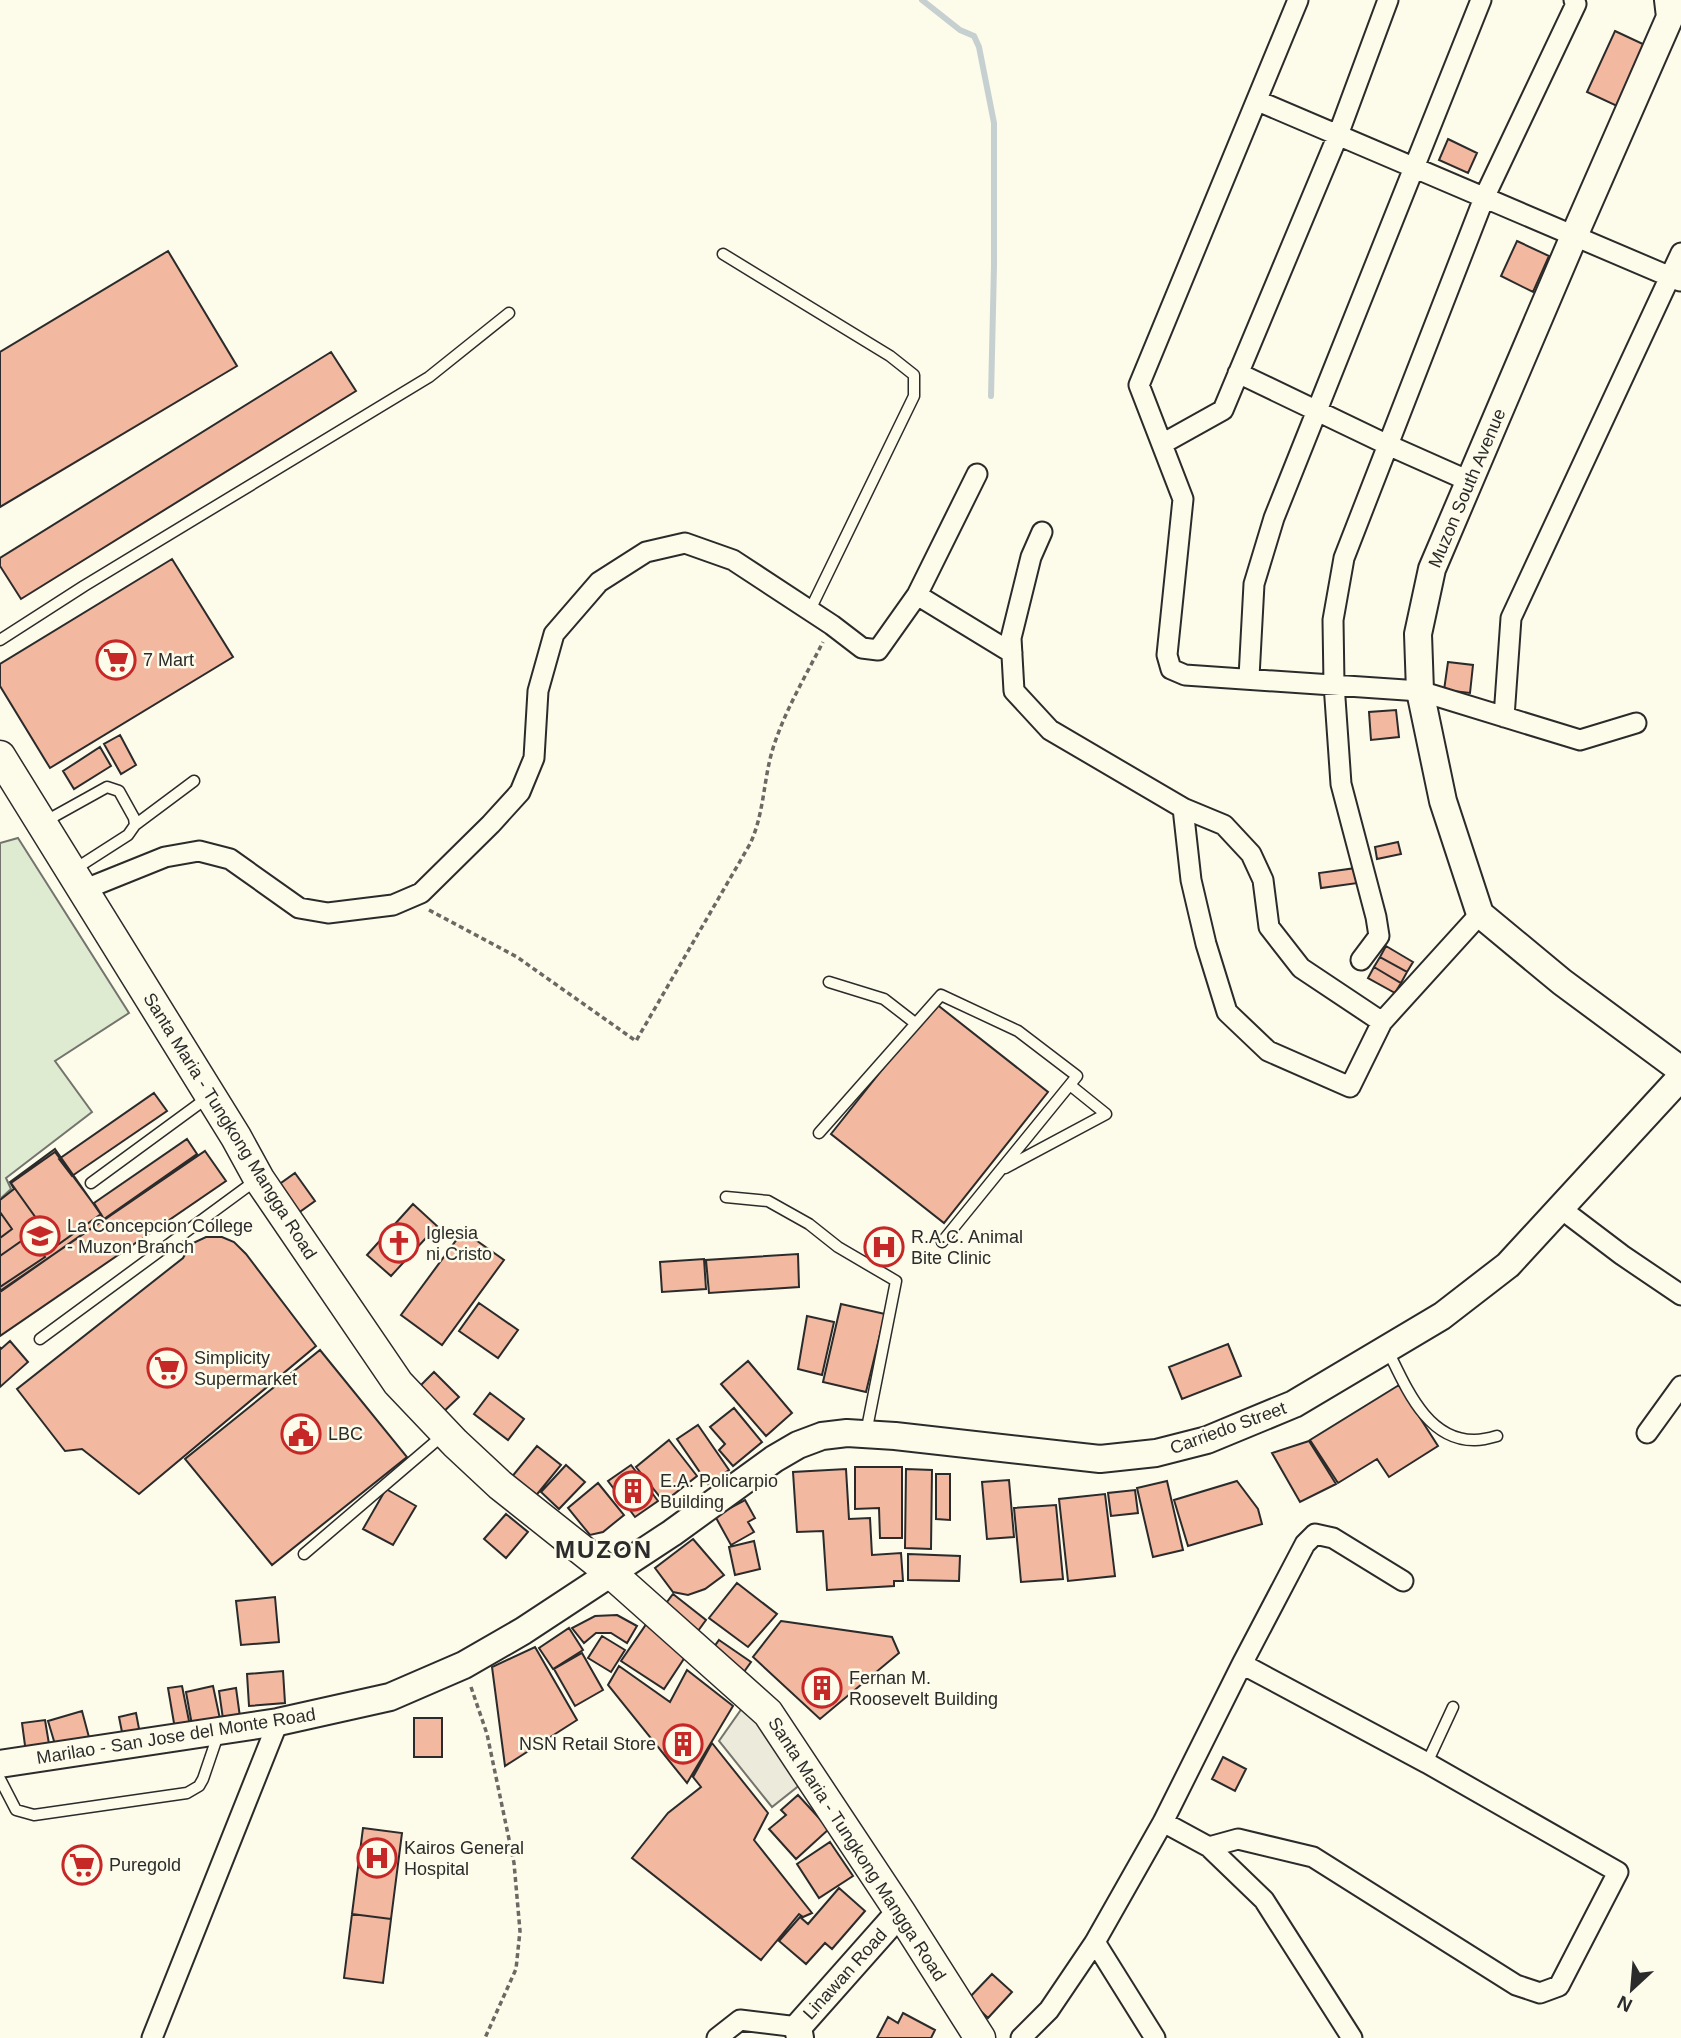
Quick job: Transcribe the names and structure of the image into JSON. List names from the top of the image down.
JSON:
{
  "streets": {
    "main road": [
      "Muzon South Avenue",
      "Santa Maria - Tungkong Mangga Road",
      "Carriedo Street",
      "Marilao - San Jose del Monte Road",
      "Linawan Road"
    ]
  },
  "crossings": [
    ["Santa Maria - Tungkong Mangga Road", "Carriedo Street"],
    ["Santa Maria - Tungkong Mangga Road", "Marilao - San Jose del Monte Road"],
    ["Santa Maria - Tungkong Mangga Road", "Linawan Road"],
    ["Carriedo Street", "Marilao - San Jose del Monte Road"]
  ],
  "districts": ["MUZON"],
  "places": {
    "supermarket": ["7 Mart", "Simplicity Supermarket", "Puregold"],
    "school or university": ["La Concepcion College - Muzon Branch"],
    "church": ["Iglesia ni Cristo"],
    "hospital": ["R.A.C. Animal Bite Clinic", "Kairos General Hospital"],
    "public building": ["LBC"],
    "building": ["E.A. Policarpio Building", "Fernan M. Roosevelt Building", "NSN Retail Store"]
  },
  "north": "bottom left"
}
